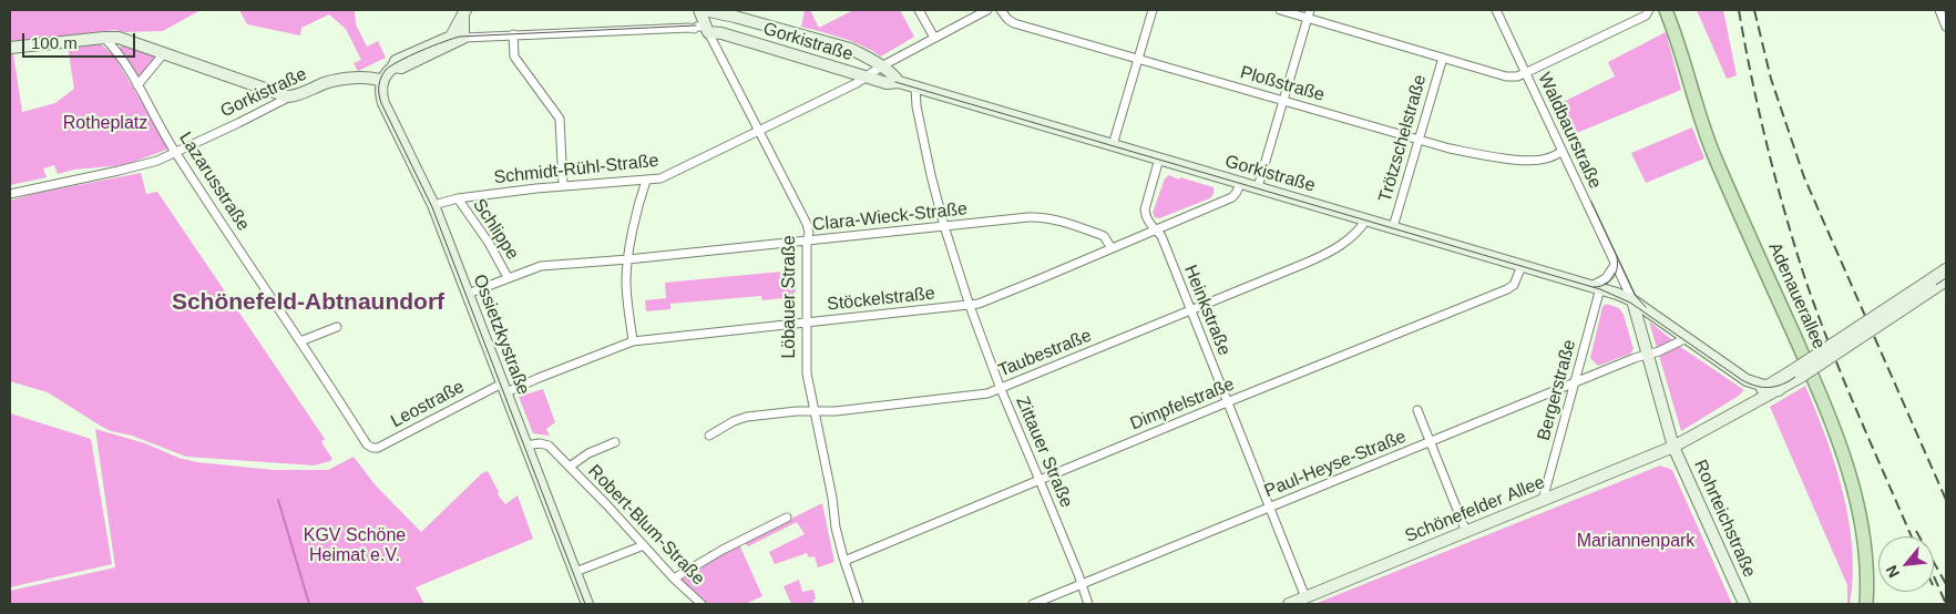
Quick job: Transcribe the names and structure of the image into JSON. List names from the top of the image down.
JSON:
{
  "streets": {
    "main road": [
      "Gorkistraße",
      "Adenauerallee",
      "Löbauer Straße",
      "Ossietzkystraße",
      "Schönefelder Allee",
      "Rohrteichstraße"
    ],
    "street": [
      "Ploßstraße",
      "Waldbaurstraße",
      "Trötzschelstraße",
      "Schmidt-Rühl-Straße",
      "Lazarusstraße",
      "Clara-Wieck-Straße",
      "Schlippe",
      "Stöckelstraße",
      "Heinkstraße",
      "Taubestraße",
      "Bergerstraße",
      "Leostraße",
      "Dimpfelstraße",
      "Zittauer Straße",
      "Paul-Heyse-Straße",
      "Robert-Blum-Straße"
    ]
  },
  "crossings": [
    ["Gorkistraße", "Waldbaurstraße"],
    ["Gorkistraße", "Trötzschelstraße"],
    ["Gorkistraße", "Schmidt-Rühl-Straße"],
    ["Gorkistraße", "Lazarusstraße"],
    ["Gorkistraße", "Löbauer Straße"],
    ["Gorkistraße", "Stöckelstraße"],
    ["Gorkistraße", "Heinkstraße"],
    ["Gorkistraße", "Ossietzkystraße"],
    ["Gorkistraße", "Taubestraße"],
    ["Gorkistraße", "Bergerstraße"],
    ["Gorkistraße", "Dimpfelstraße"],
    ["Gorkistraße", "Zittauer Straße"],
    ["Gorkistraße", "Paul-Heyse-Straße"],
    ["Gorkistraße", "Schönefelder Allee"],
    ["Gorkistraße", "Rohrteichstraße"],
    ["Ploßstraße", "Waldbaurstraße"],
    ["Ploßstraße", "Trötzschelstraße"],
    ["Waldbaurstraße", "Rohrteichstraße"],
    ["Schmidt-Rühl-Straße", "Schlippe"],
    ["Schmidt-Rühl-Straße", "Löbauer Straße"],
    ["Schmidt-Rühl-Straße", "Ossietzkystraße"],
    ["Lazarusstraße", "Leostraße"],
    ["Clara-Wieck-Straße", "Schlippe"],
    ["Clara-Wieck-Straße", "Löbauer Straße"],
    ["Clara-Wieck-Straße", "Stöckelstraße"],
    ["Clara-Wieck-Straße", "Ossietzkystraße"],
    ["Clara-Wieck-Straße", "Zittauer Straße"],
    ["Löbauer Straße", "Stöckelstraße"],
    ["Löbauer Straße", "Taubestraße"],
    ["Löbauer Straße", "Dimpfelstraße"],
    ["Stöckelstraße", "Heinkstraße"],
    ["Stöckelstraße", "Ossietzkystraße"],
    ["Stöckelstraße", "Leostraße"],
    ["Stöckelstraße", "Zittauer Straße"],
    ["Heinkstraße", "Taubestraße"],
    ["Heinkstraße", "Dimpfelstraße"],
    ["Heinkstraße", "Paul-Heyse-Straße"],
    ["Heinkstraße", "Schönefelder Allee"],
    ["Ossietzkystraße", "Leostraße"],
    ["Ossietzkystraße", "Robert-Blum-Straße"],
    ["Taubestraße", "Zittauer Straße"],
    ["Bergerstraße", "Paul-Heyse-Straße"],
    ["Bergerstraße", "Schönefelder Allee"],
    ["Dimpfelstraße", "Zittauer Straße"],
    ["Zittauer Straße", "Paul-Heyse-Straße"],
    ["Paul-Heyse-Straße", "Rohrteichstraße"],
    ["Schönefelder Allee", "Rohrteichstraße"]
  ],
  "districts": ["Schönefeld-Abtnaundorf"],
  "parks": ["Rotheplatz", "KGV Schöne Heimat e.V.", "Mariannenpark"],
  "scale_bar": "100 m",
  "north": "bottom left"
}
